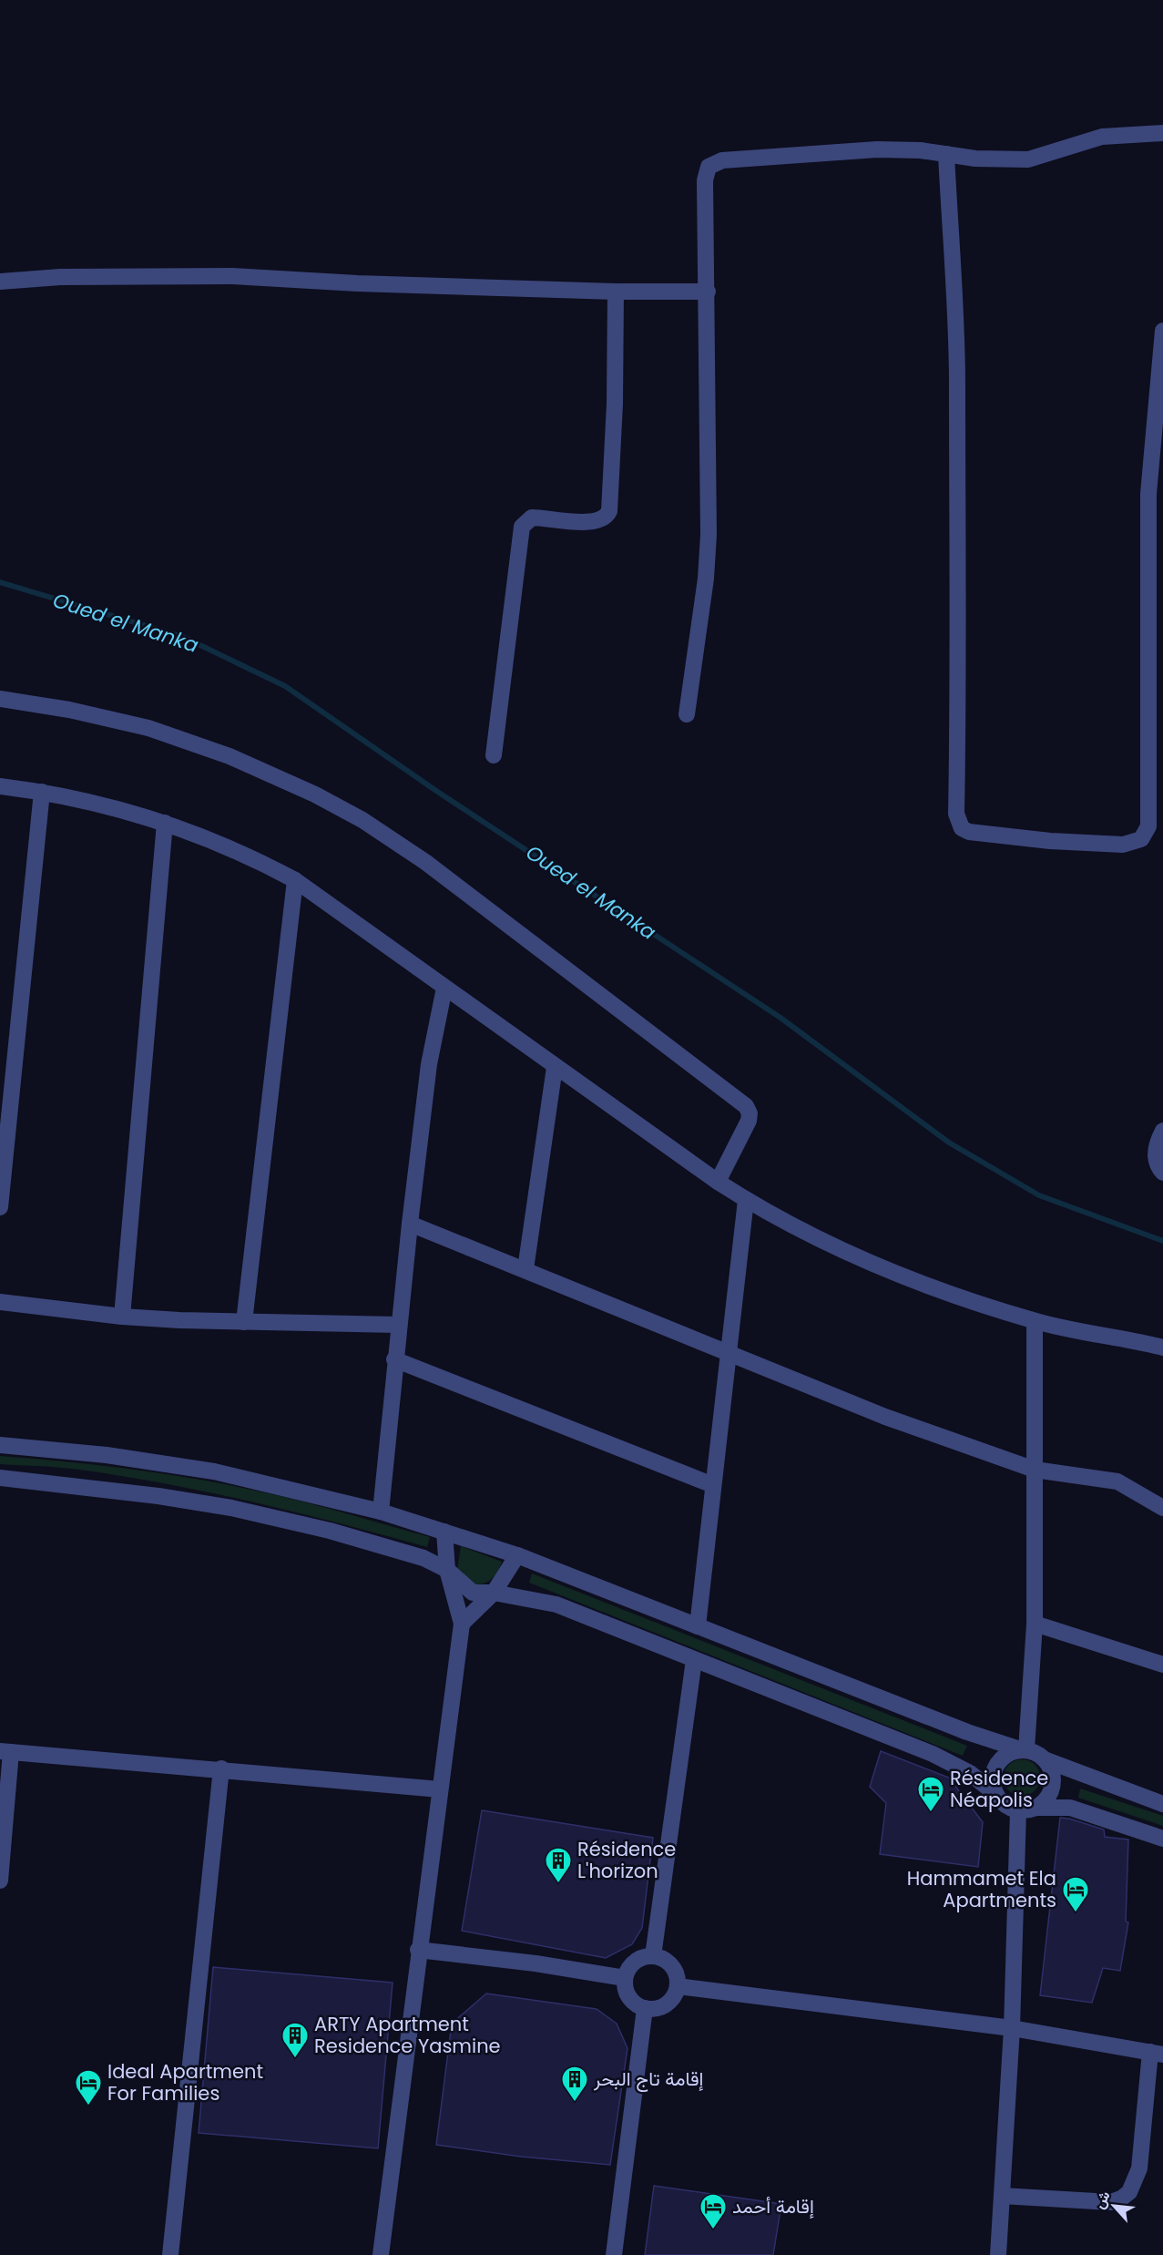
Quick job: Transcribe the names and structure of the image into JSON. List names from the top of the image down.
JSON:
{
  "water": ["Oued el Manka"],
  "places": {
    "hotel": [
      "Résidence Néapolis",
      "Hammamet Ela Apartments",
      "Ideal Apartment For Families",
      "إقامة أحمد"
    ],
    "building": ["Résidence L'horizon", "ARTY Apartment Residence Yasmine", "إقامة تاج البحر"]
  },
  "north": "top left"
}
